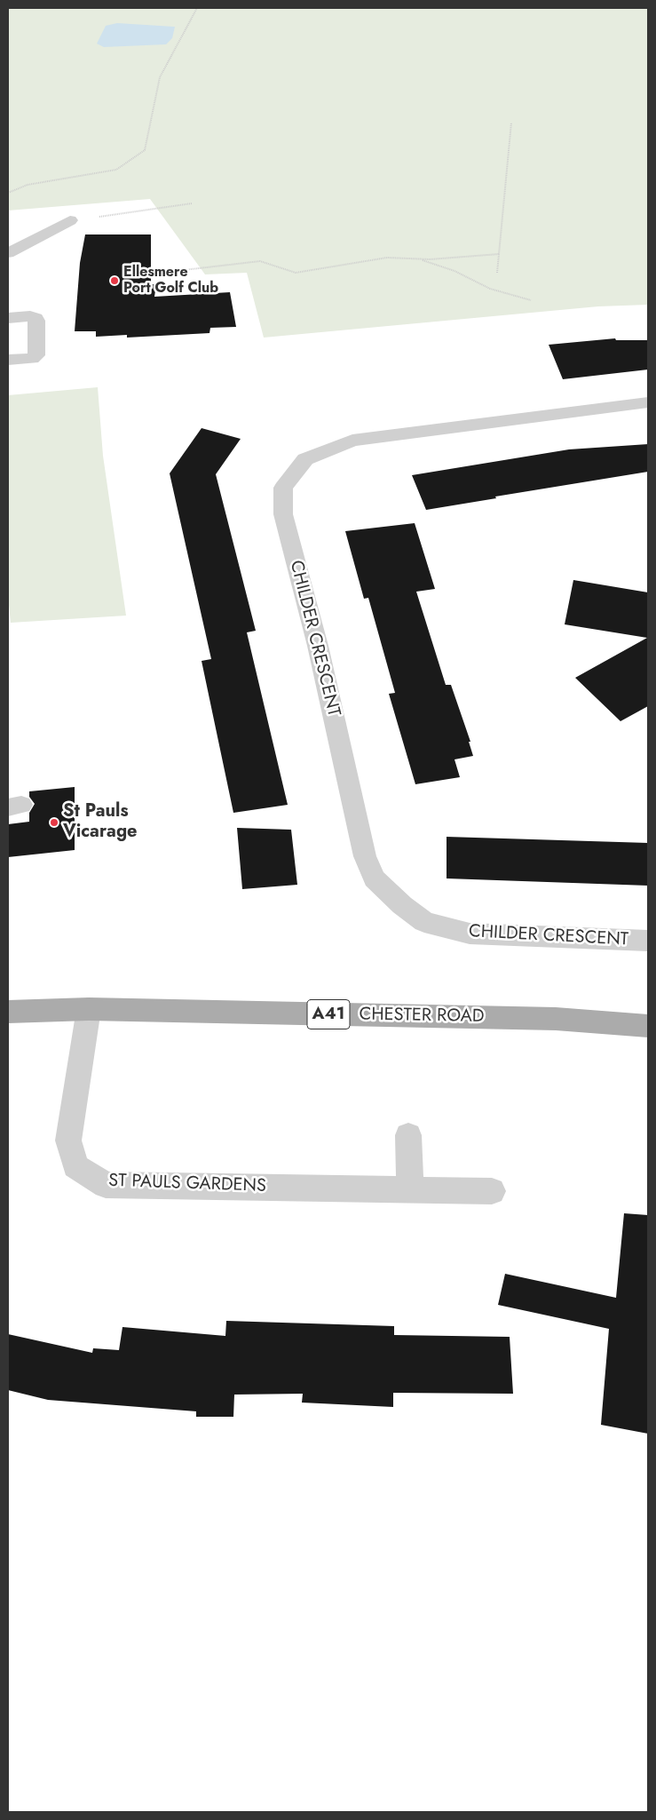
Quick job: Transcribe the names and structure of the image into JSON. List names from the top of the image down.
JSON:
{
  "streets": {
    "main road": ["A41", "CHESTER ROAD"],
    "street": ["CHILDER CRESCENT", "ST PAULS GARDENS"]
  },
  "crossings": [
    ["CHESTER ROAD", "ST PAULS GARDENS"]
  ],
  "places": ["Ellesmere Port Golf Club", "St Pauls Vicarage"]
}
